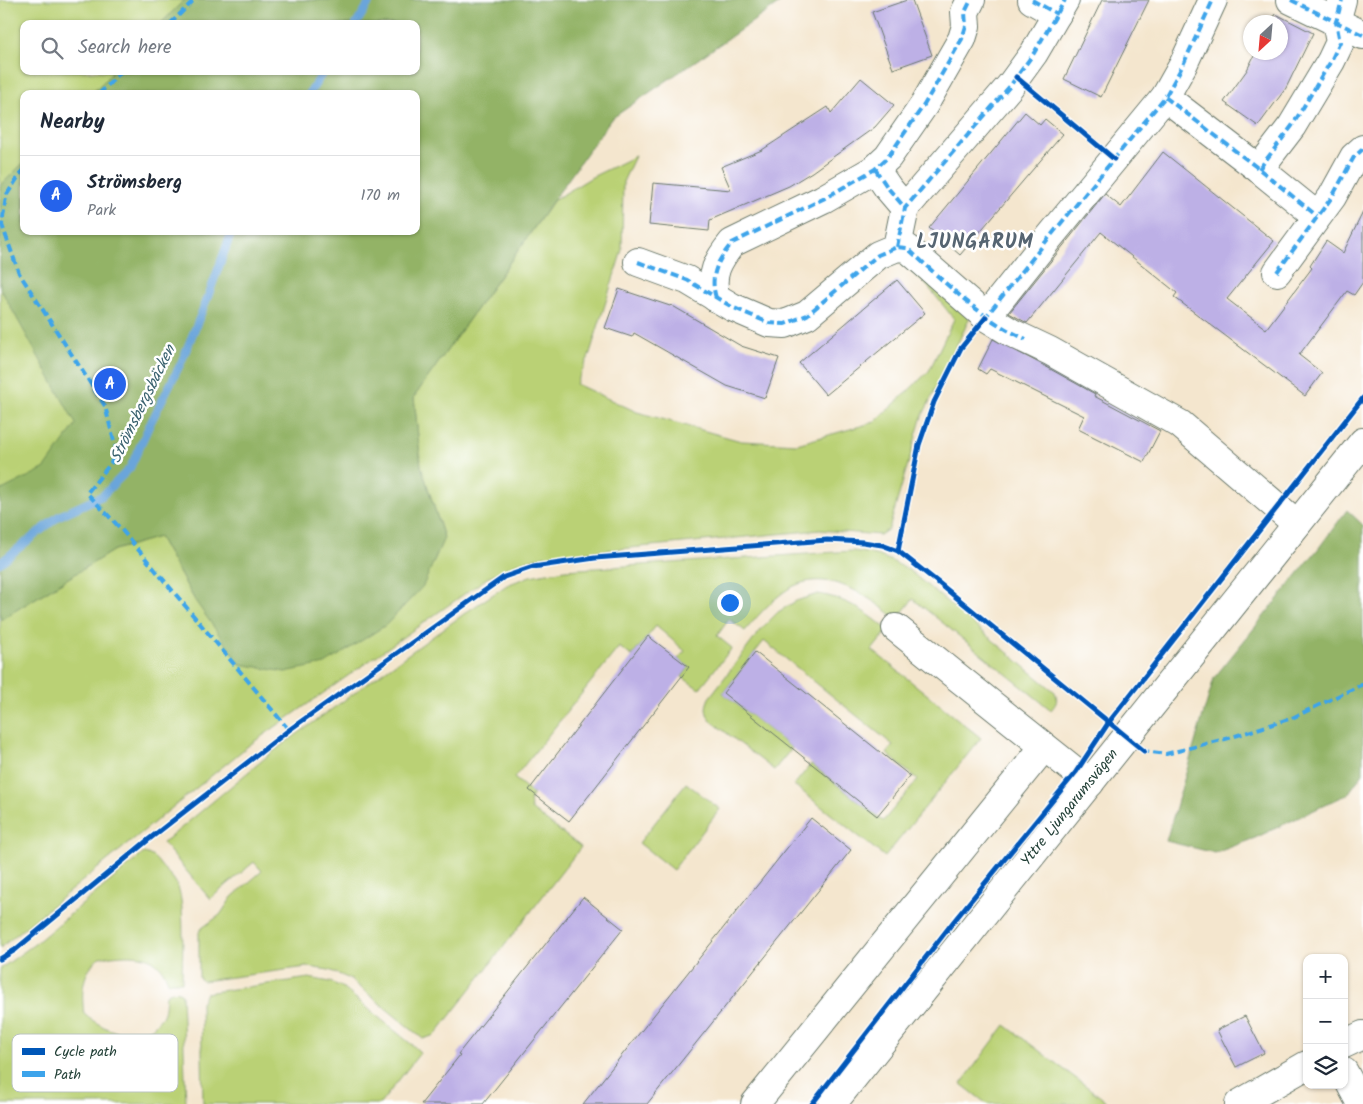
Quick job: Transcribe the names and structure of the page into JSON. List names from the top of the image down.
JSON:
{
  "streets": {
    "street": ["Yttre Ljungarumsvägen"]
  },
  "districts": ["LJUNGARUM"],
  "water": ["Strömsbergsbäcken"],
  "legend": ["Cycle path", "Path"],
  "north": "bottom left",
  "page": {
    "search": "Search here",
    "heading": "Nearby",
    "list": [
      {
        "mark": "A",
        "name": "Strömsberg",
        "note": "Park",
        "value": "170 m"
      }
    ],
    "pins": "A",
    "map_buttons": ["+", "−"]
  }
}
